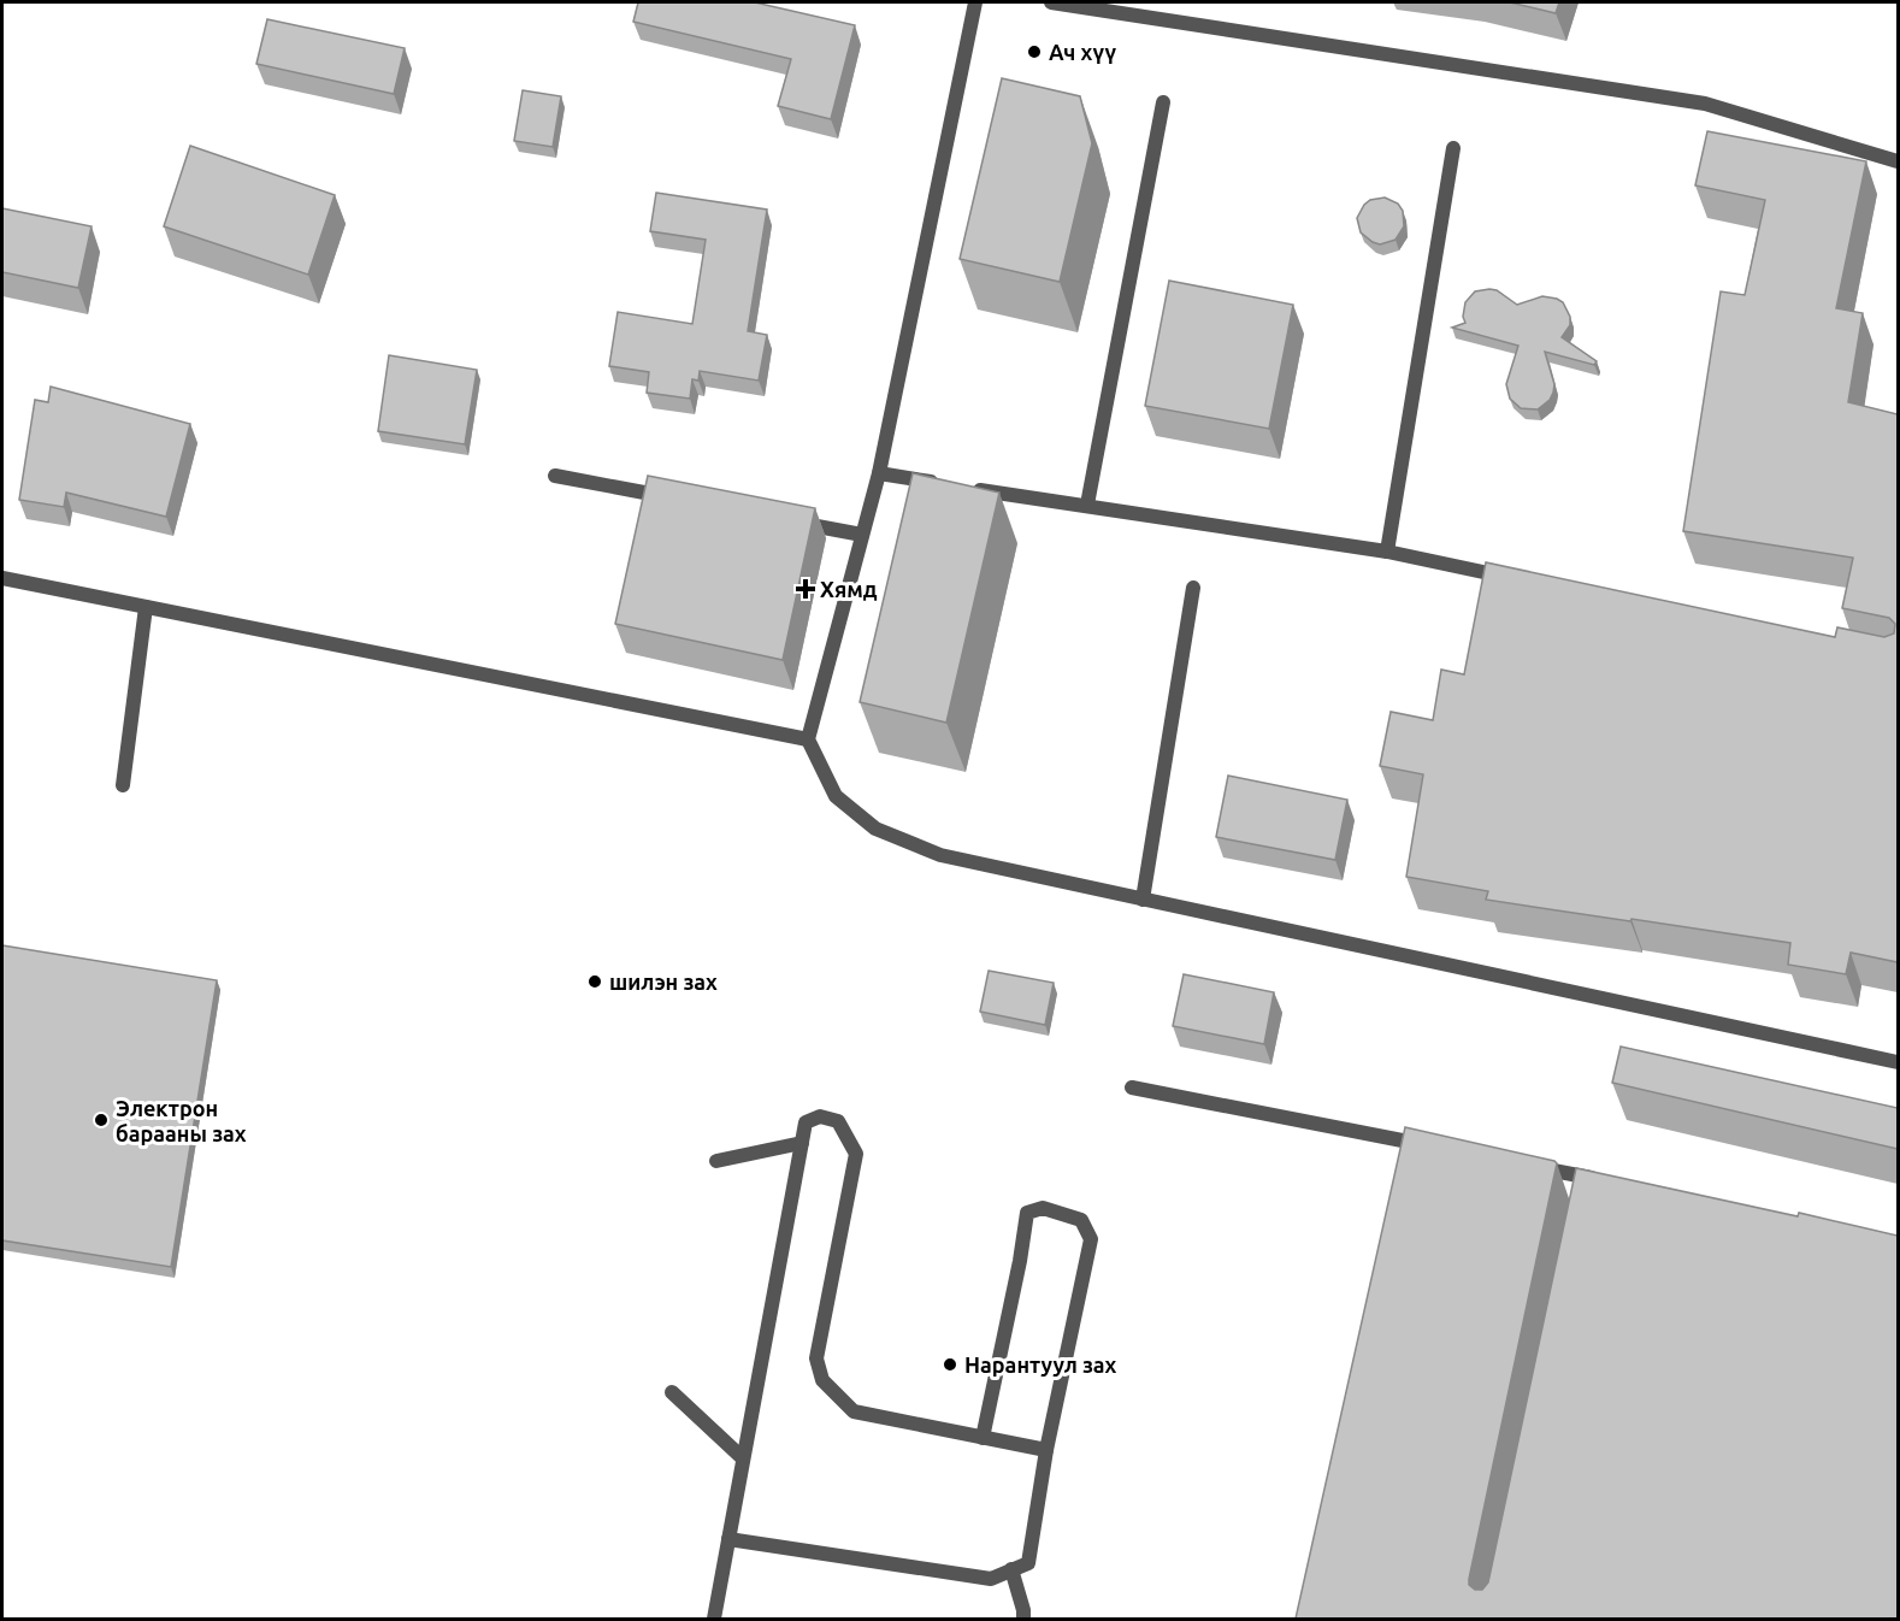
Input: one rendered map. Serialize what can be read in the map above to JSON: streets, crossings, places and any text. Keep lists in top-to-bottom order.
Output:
{
  "places": {
    "other": [
      "Ач хүү",
      "шилэн зах",
      "Электрон барааны зах",
      "Нарантуул зах"
    ],
    "health": ["Хямд"]
  }
}
